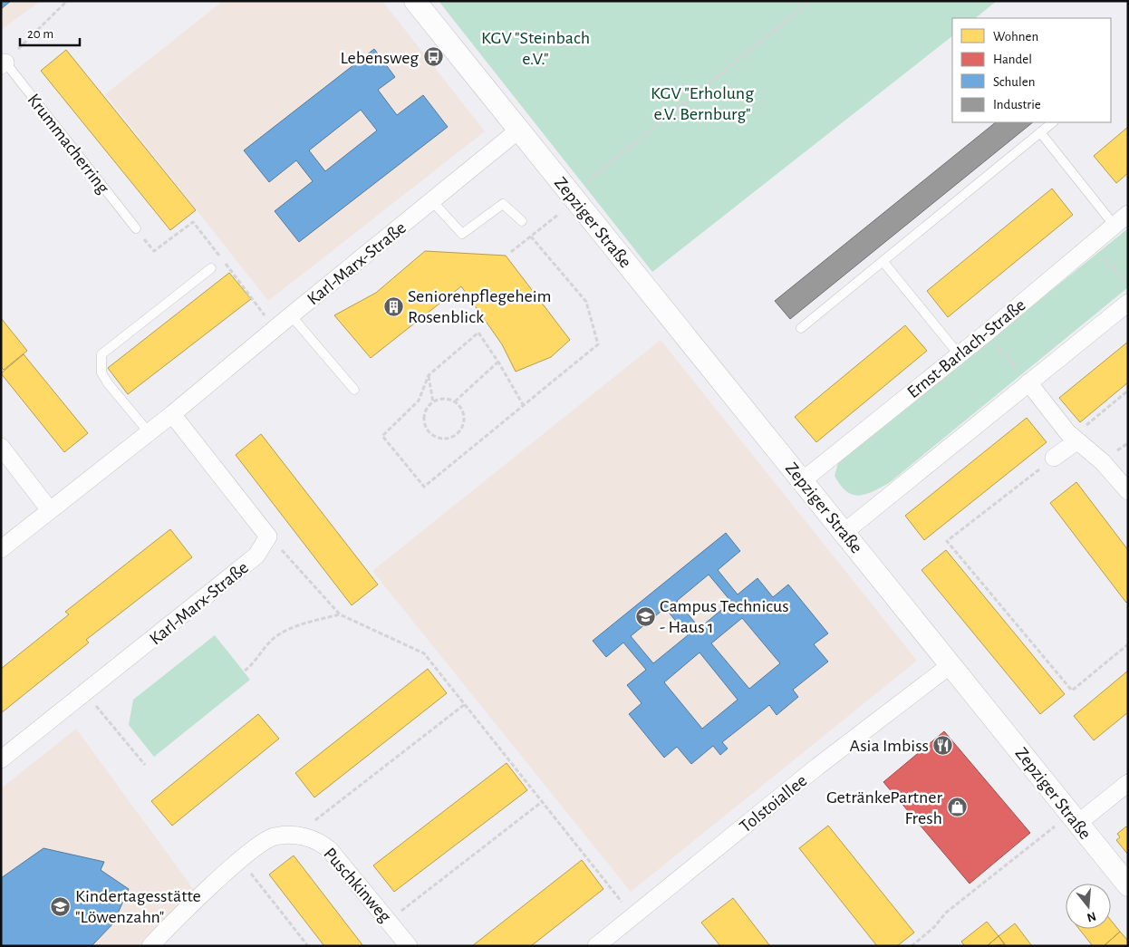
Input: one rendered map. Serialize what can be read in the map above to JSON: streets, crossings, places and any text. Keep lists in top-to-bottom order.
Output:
{
  "streets": {
    "street": [
      "Zepziger Straße",
      "Karl-Marx-Straße",
      "Ernst-Barlach-Straße",
      "Tolstoiallee",
      "Puschkinweg"
    ],
    "lane": ["Krummacherring"]
  },
  "crossings": [
    ["Zepziger Straße", "Karl-Marx-Straße"],
    ["Zepziger Straße", "Ernst-Barlach-Straße"],
    ["Zepziger Straße", "Tolstoiallee"]
  ],
  "parks": ["KGV \"Steinbach e.V.\"", "KGV \"Erholung e.V. Bernburg\""],
  "places": {
    "bus stop": ["Lebensweg"],
    "building": ["Seniorenpflegeheim Rosenblick"],
    "school or university": ["Campus Technicus - Haus 1", "Kindertagesstätte \"Löwenzahn\""],
    "restaurant": ["Asia Imbiss"],
    "shop": ["GetränkePartner Fresh"]
  },
  "legend": [
    "Wohnen",
    "Handel",
    "Schulen",
    "Industrie"
  ],
  "scale_bar": "20 m",
  "north": "bottom"
}
